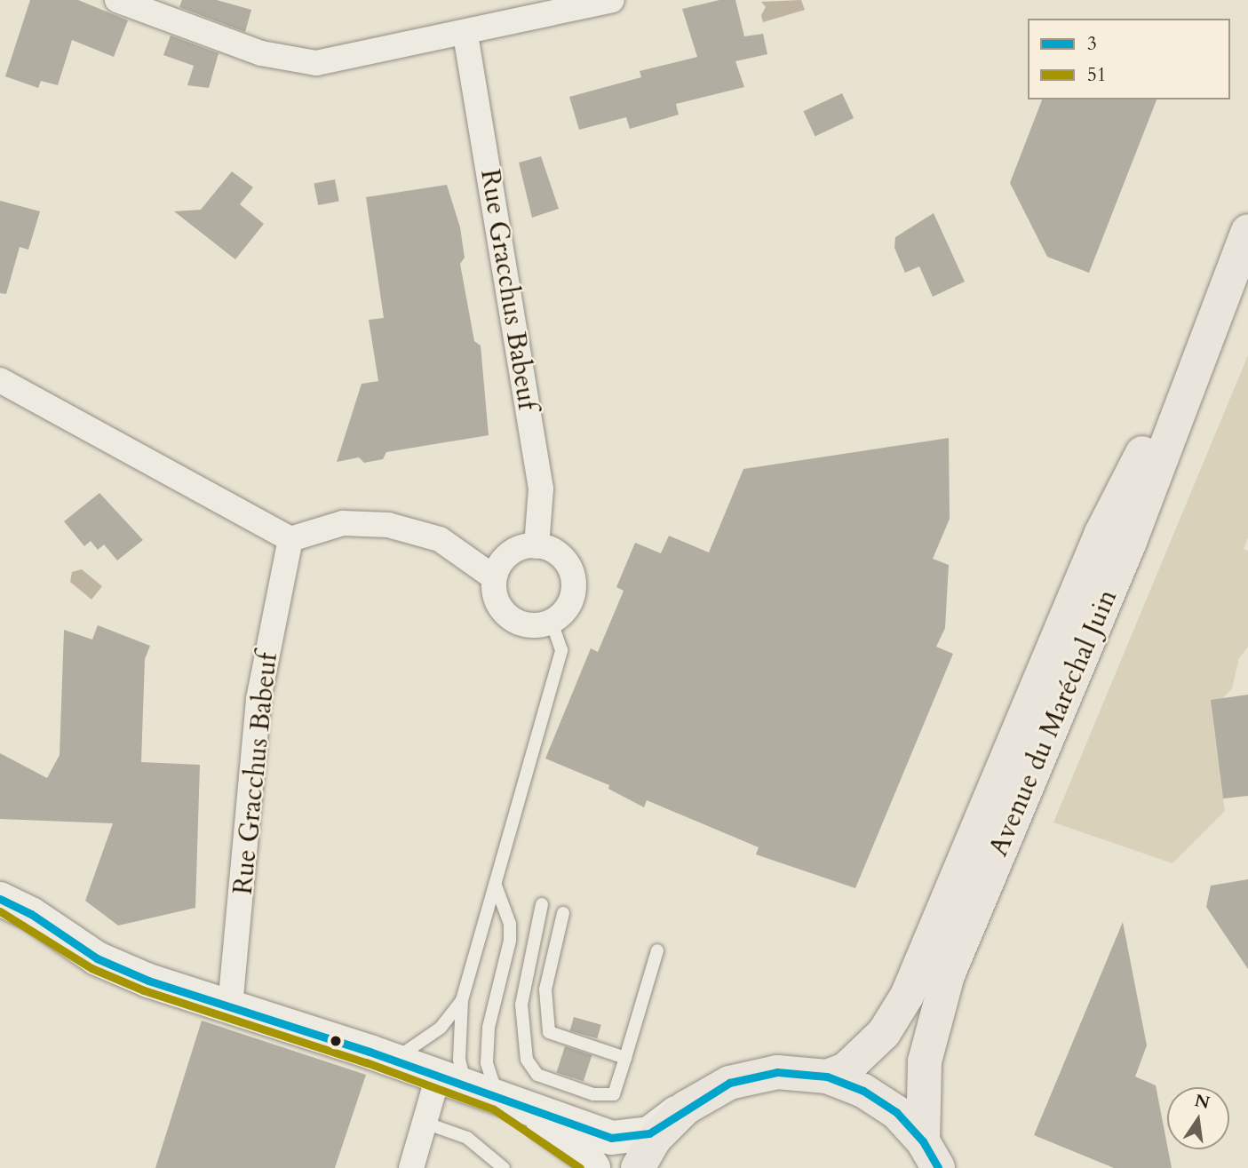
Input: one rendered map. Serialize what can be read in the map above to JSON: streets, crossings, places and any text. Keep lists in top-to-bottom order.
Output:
{
  "streets": {
    "main road": ["Avenue du Maréchal Juin"],
    "street": ["Rue Gracchus Babeuf"]
  },
  "lines": ["transit line 3", "transit line 51"],
  "legend": ["3", "51"],
  "north": "top"
}
